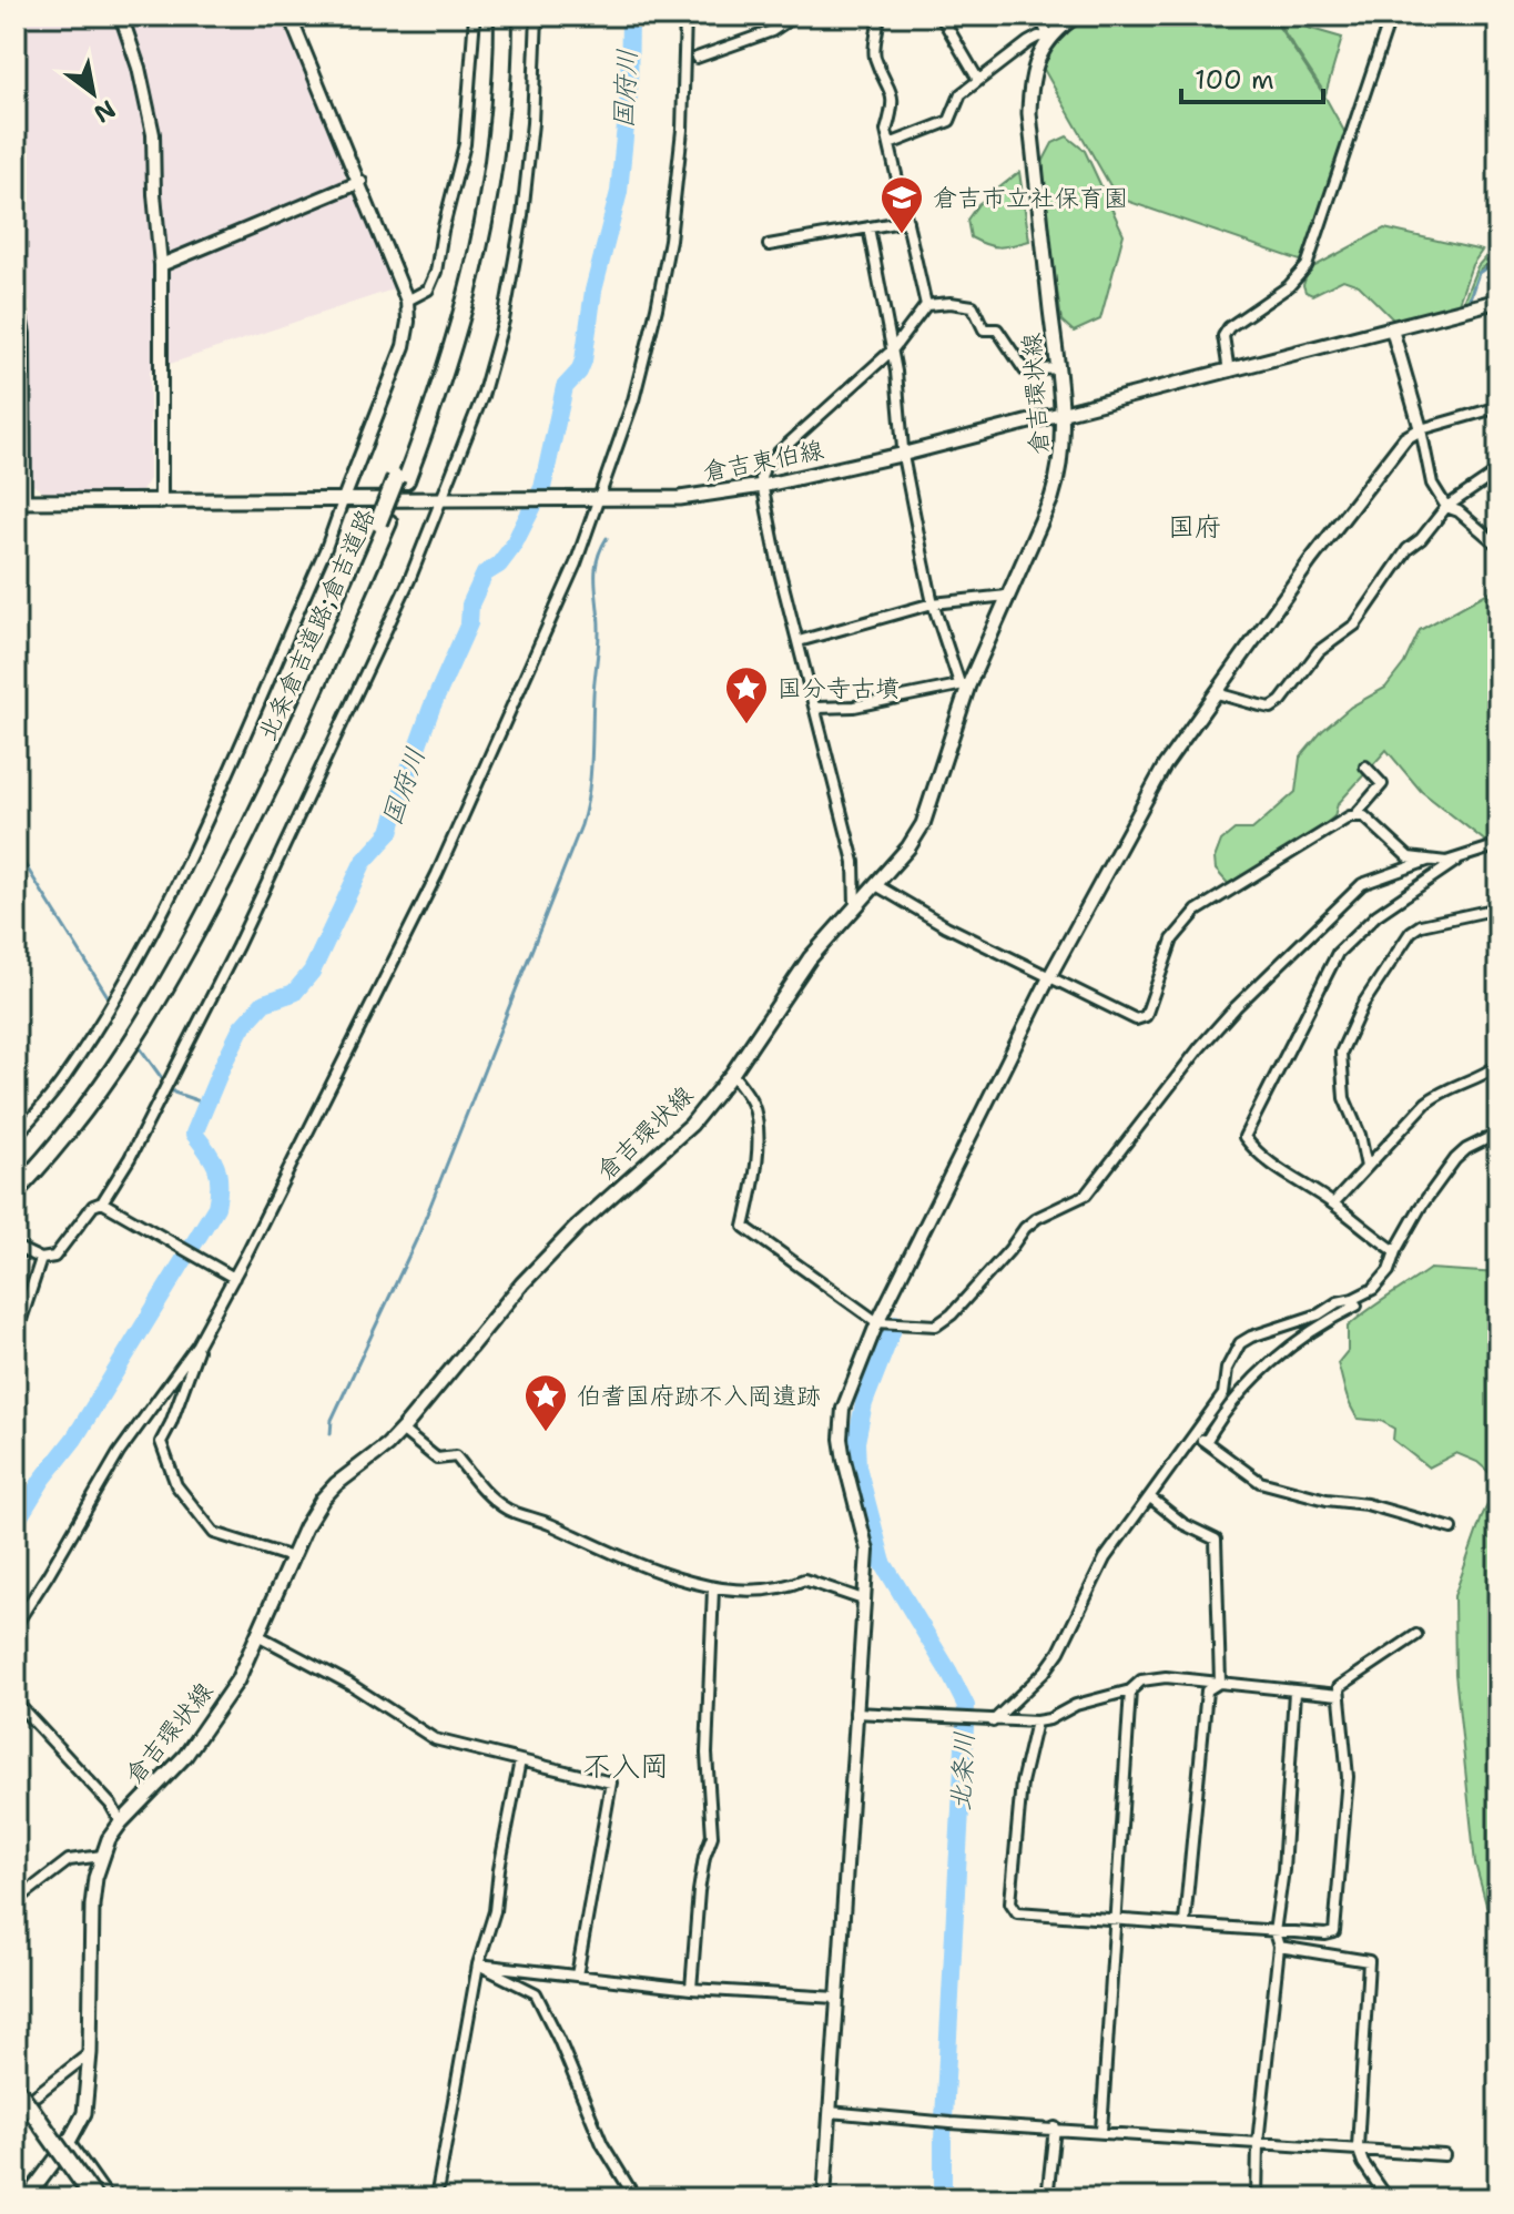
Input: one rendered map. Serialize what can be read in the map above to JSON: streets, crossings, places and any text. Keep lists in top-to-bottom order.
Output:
{
  "streets": {
    "highway": ["北条倉吉道路;倉吉道路"],
    "main road": ["倉吉環状線", "倉吉東伯線"]
  },
  "crossings": [
    ["倉吉環状線", "倉吉東伯線"]
  ],
  "districts": ["国府", "不入岡"],
  "water": ["国府川", "北条川"],
  "places": {
    "school or university": ["倉吉市立社保育園"],
    "place": ["国分寺古墳", "伯耆国府跡不入岡遺跡"]
  },
  "scale_bar": "100 m",
  "north": "bottom right"
}
